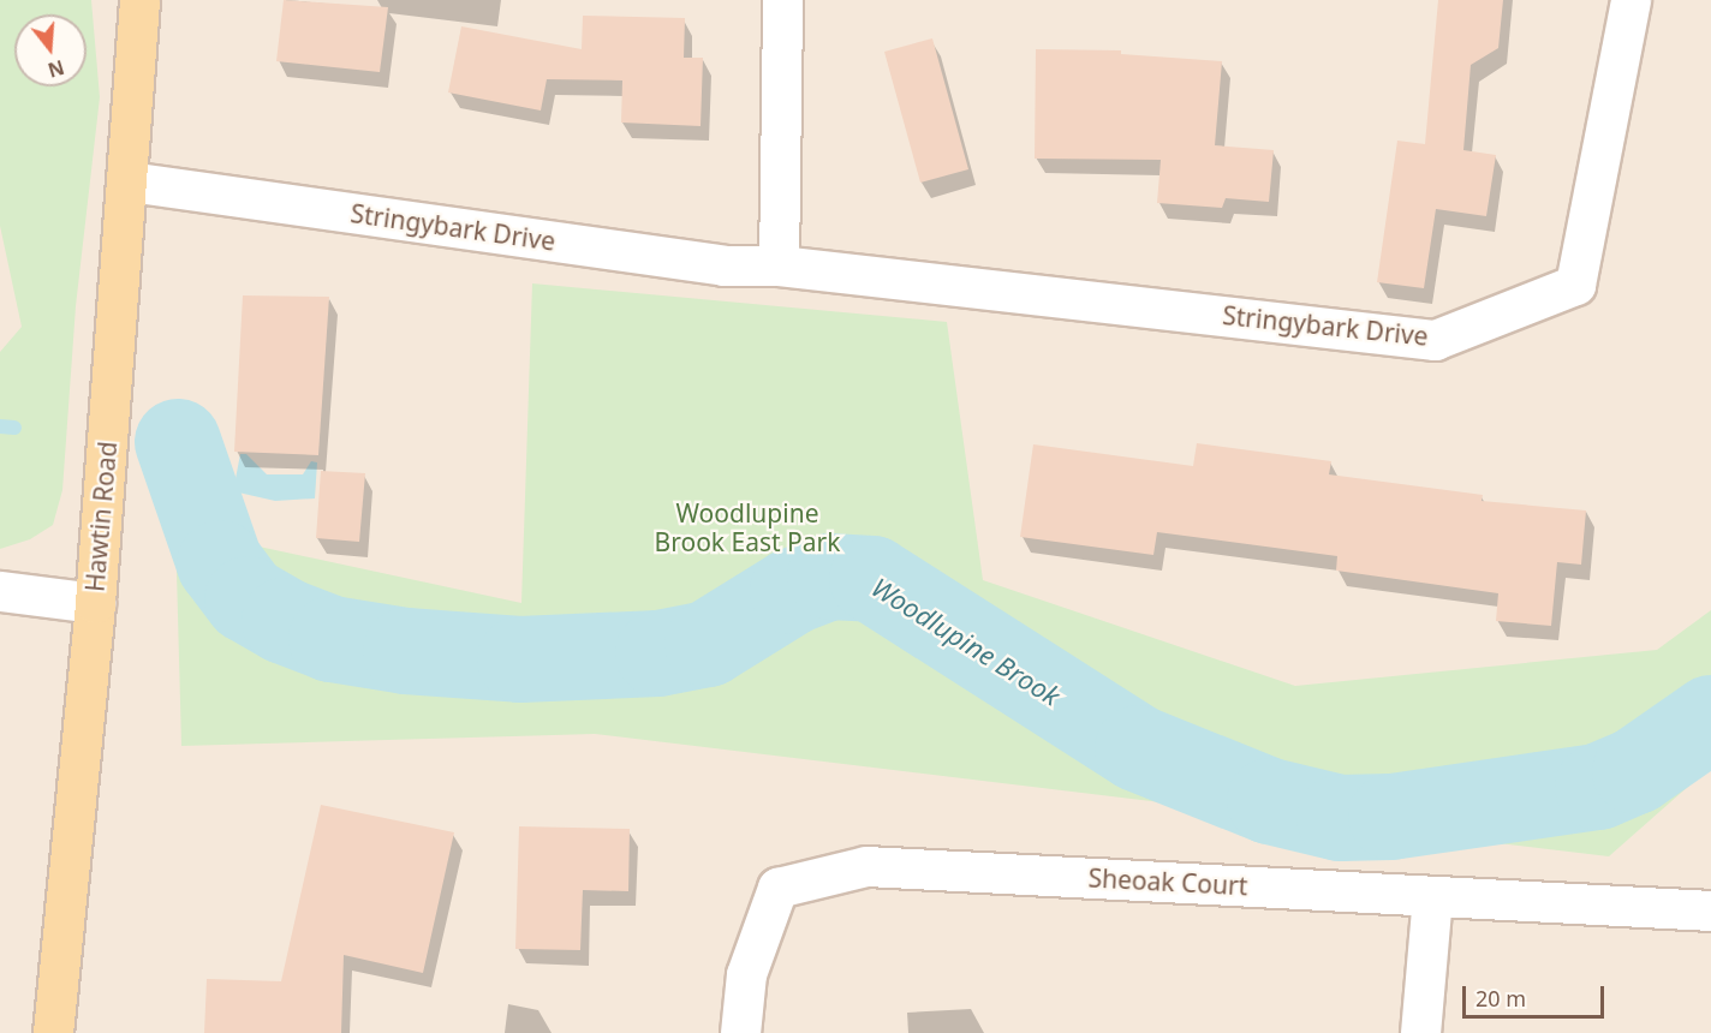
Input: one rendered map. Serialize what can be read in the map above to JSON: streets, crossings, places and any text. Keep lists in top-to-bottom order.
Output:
{
  "streets": {
    "main road": ["Hawtin Road"],
    "street": ["Stringybark Drive", "Sheoak Court"]
  },
  "crossings": [
    ["Stringybark Drive", "Hawtin Road"]
  ],
  "water": ["Woodlupine Brook"],
  "parks": ["Woodlupine Brook East Park"],
  "scale_bar": "20 m",
  "north": "bottom"
}
